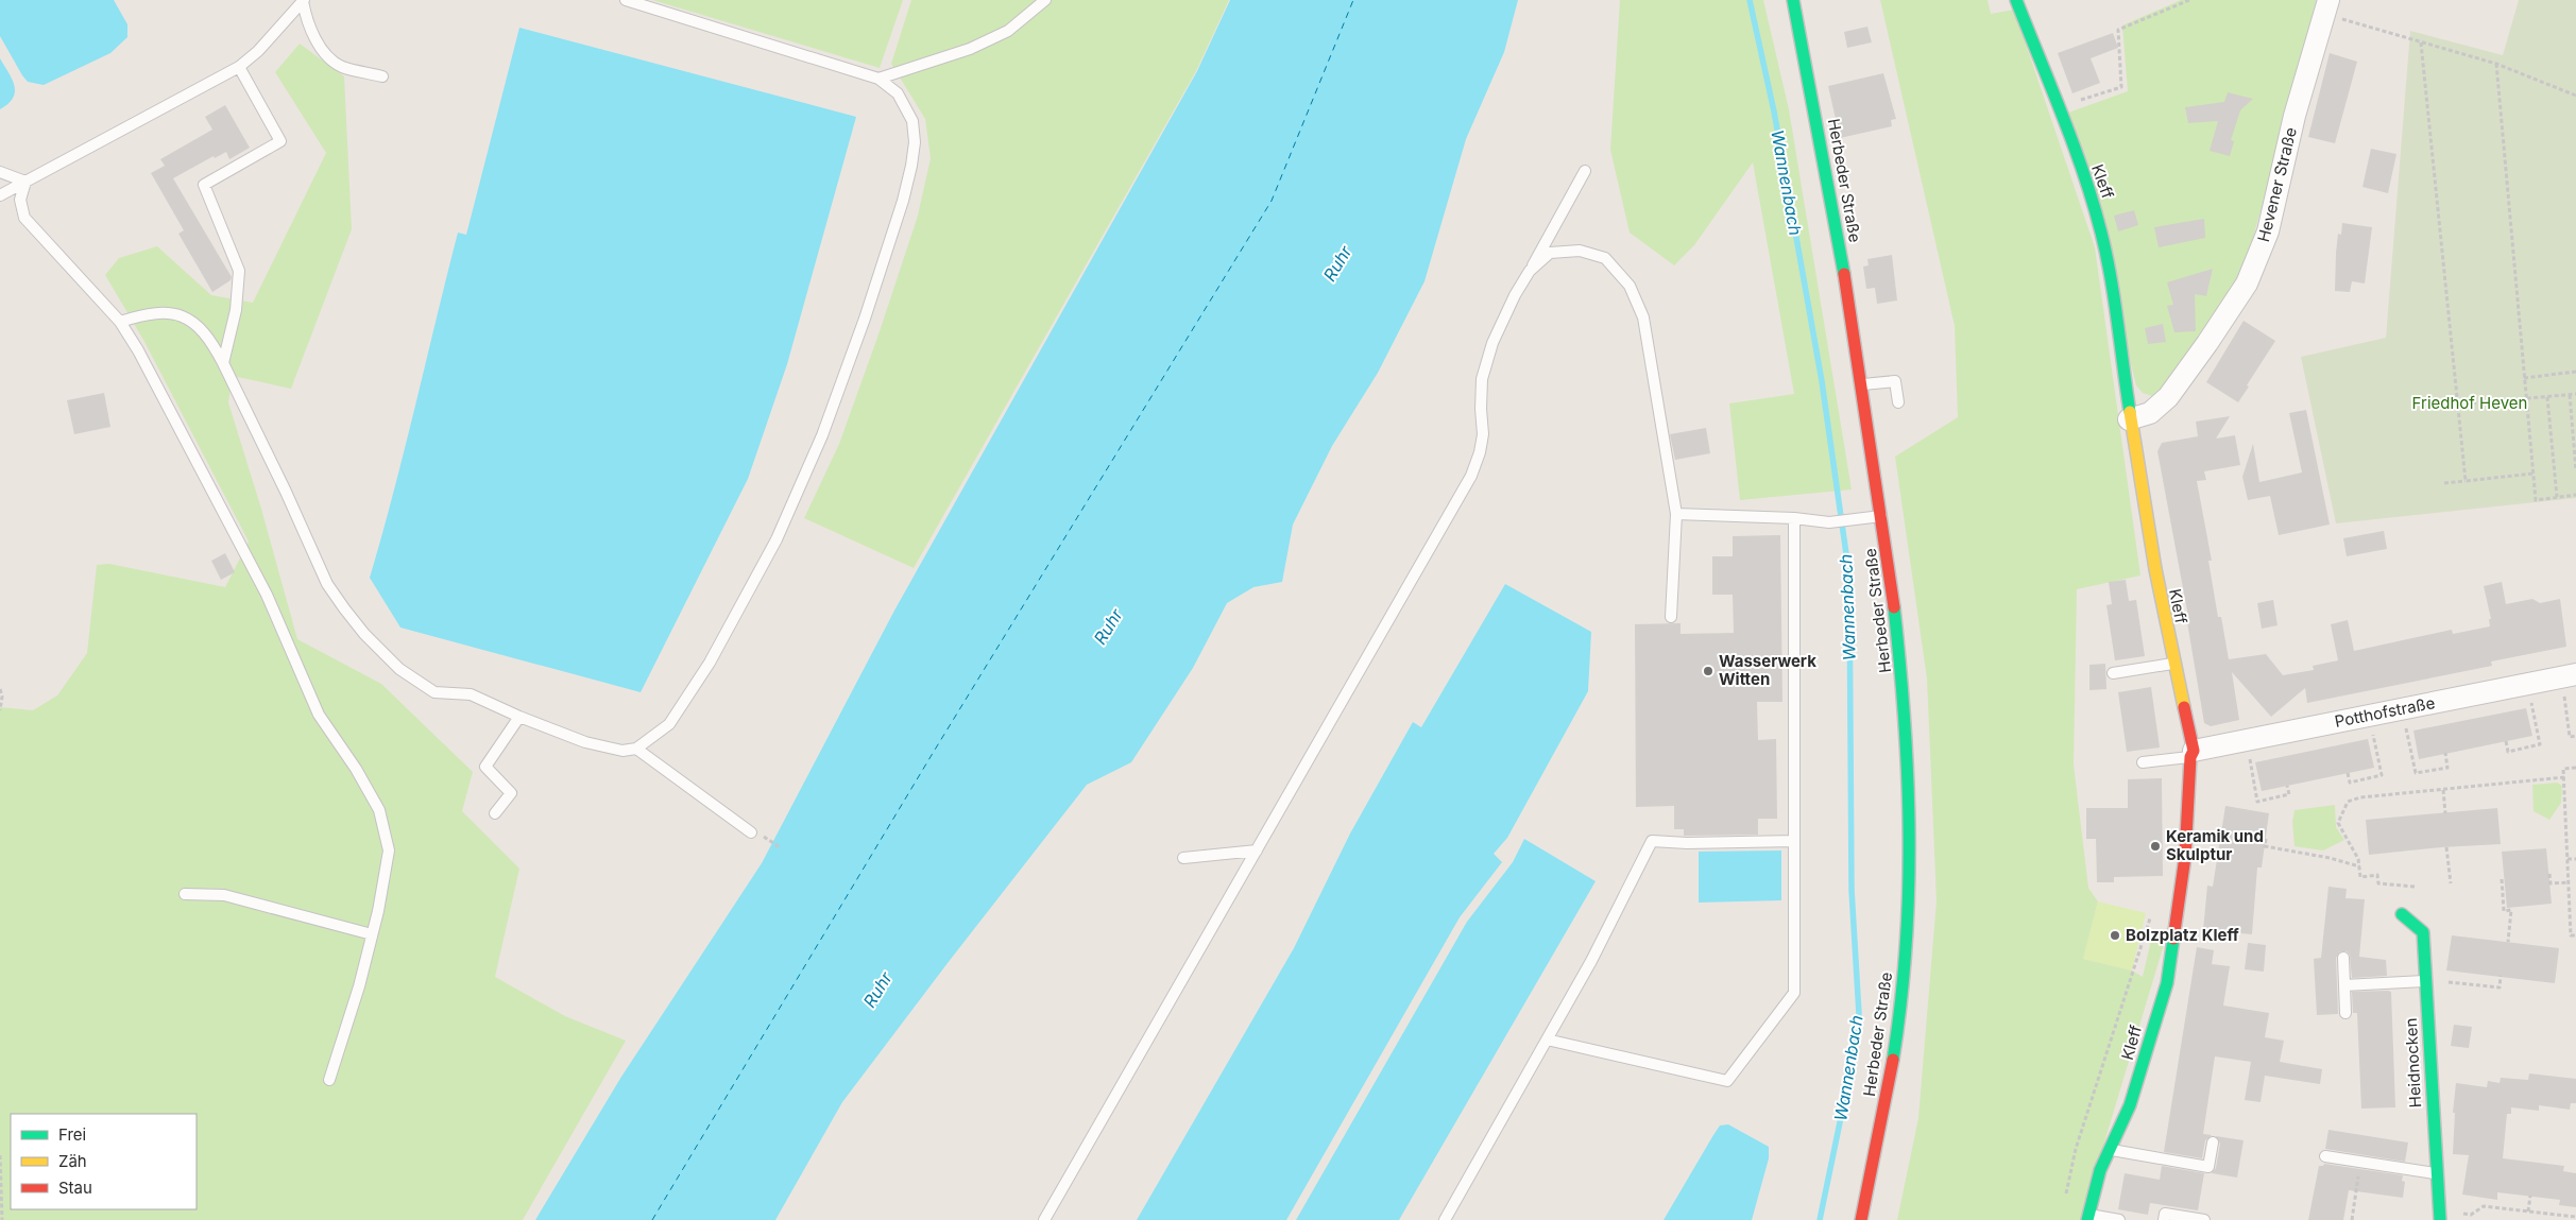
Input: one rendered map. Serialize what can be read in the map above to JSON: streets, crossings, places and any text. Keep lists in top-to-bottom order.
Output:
{
  "streets": {
    "street": [
      "Herbeder Straße",
      "Kleff",
      "Hevener Straße",
      "Potthofstraße",
      "Heidnocken"
    ]
  },
  "crossings": [
    ["Kleff", "Hevener Straße"],
    ["Kleff", "Potthofstraße"]
  ],
  "water": ["Wannenbach", "Ruhr"],
  "parks": ["Friedhof Heven"],
  "places": ["Wasserwerk Witten", "Keramik und Skulptur", "Bolzplatz Kleff"],
  "legend": ["Frei", "Zäh", "Stau"]
}
